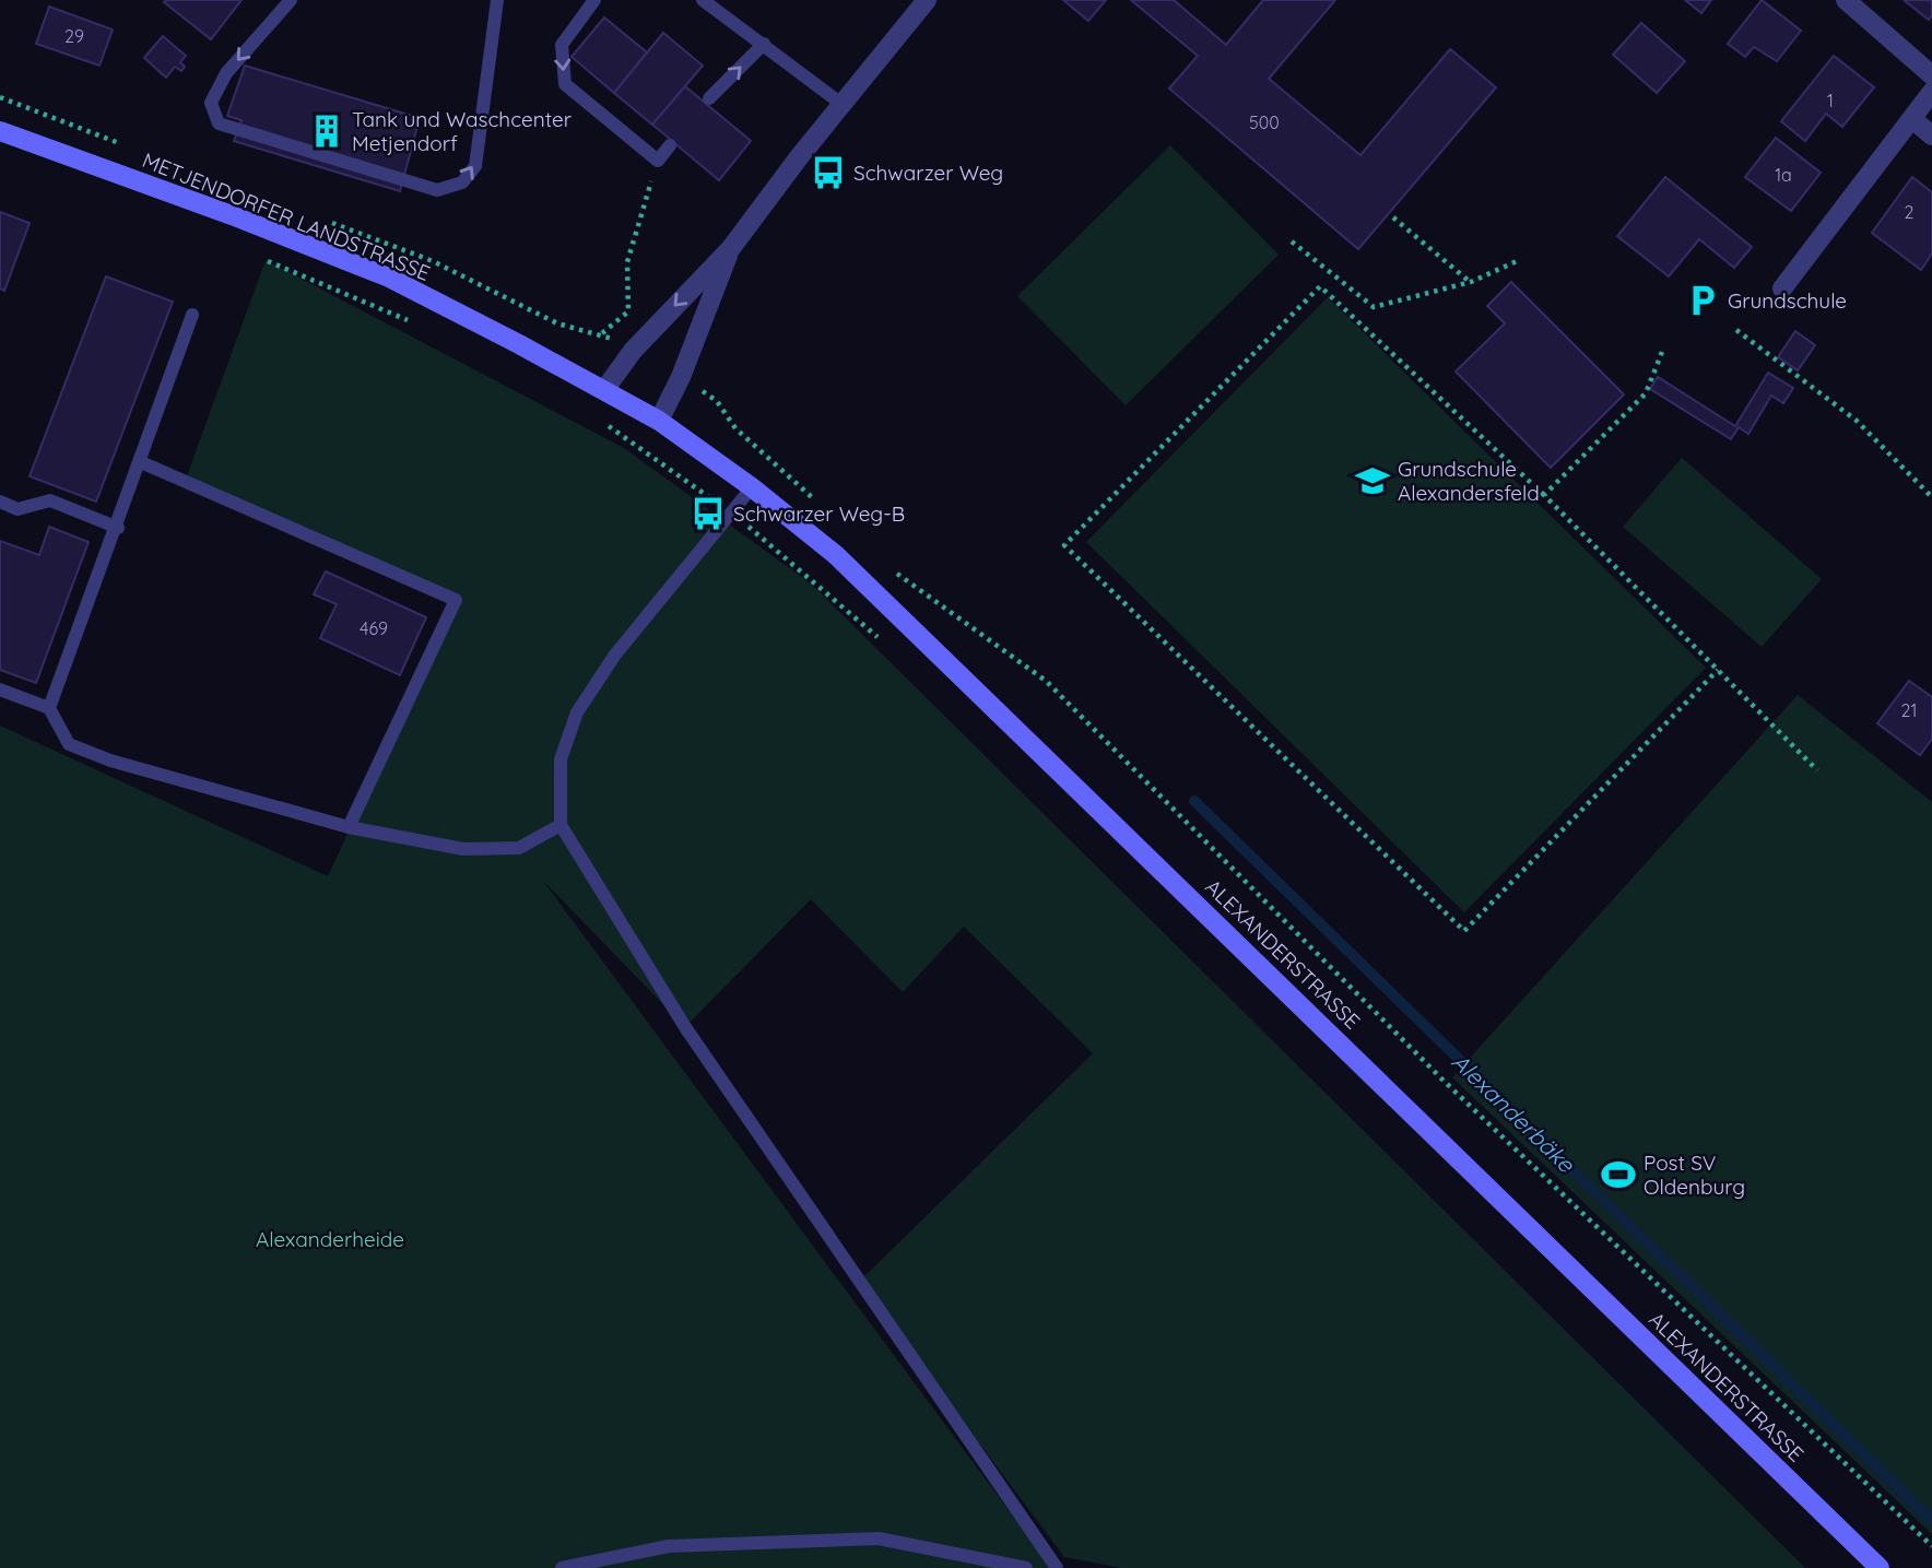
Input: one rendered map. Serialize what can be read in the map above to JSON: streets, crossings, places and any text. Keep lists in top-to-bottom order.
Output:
{
  "streets": {
    "main road": ["METJENDORFER LANDSTRASSE", "ALEXANDERSTRASSE"]
  },
  "crossings": [
    ["METJENDORFER LANDSTRASSE", "ALEXANDERSTRASSE"]
  ],
  "water": ["Alexanderbäke"],
  "parks": ["Alexanderheide"],
  "places": {
    "building": ["Tank und Waschcenter Metjendorf"],
    "bus stop": ["Schwarzer Weg", "Schwarzer Weg-B"],
    "parking": ["Grundschule"],
    "school or university": ["Grundschule Alexandersfeld"],
    "sports": ["Post SV Oldenburg"]
  },
  "house_numbers": [
    "29",
    "1",
    "500",
    "1a",
    "2",
    "469",
    "21"
  ]
}
